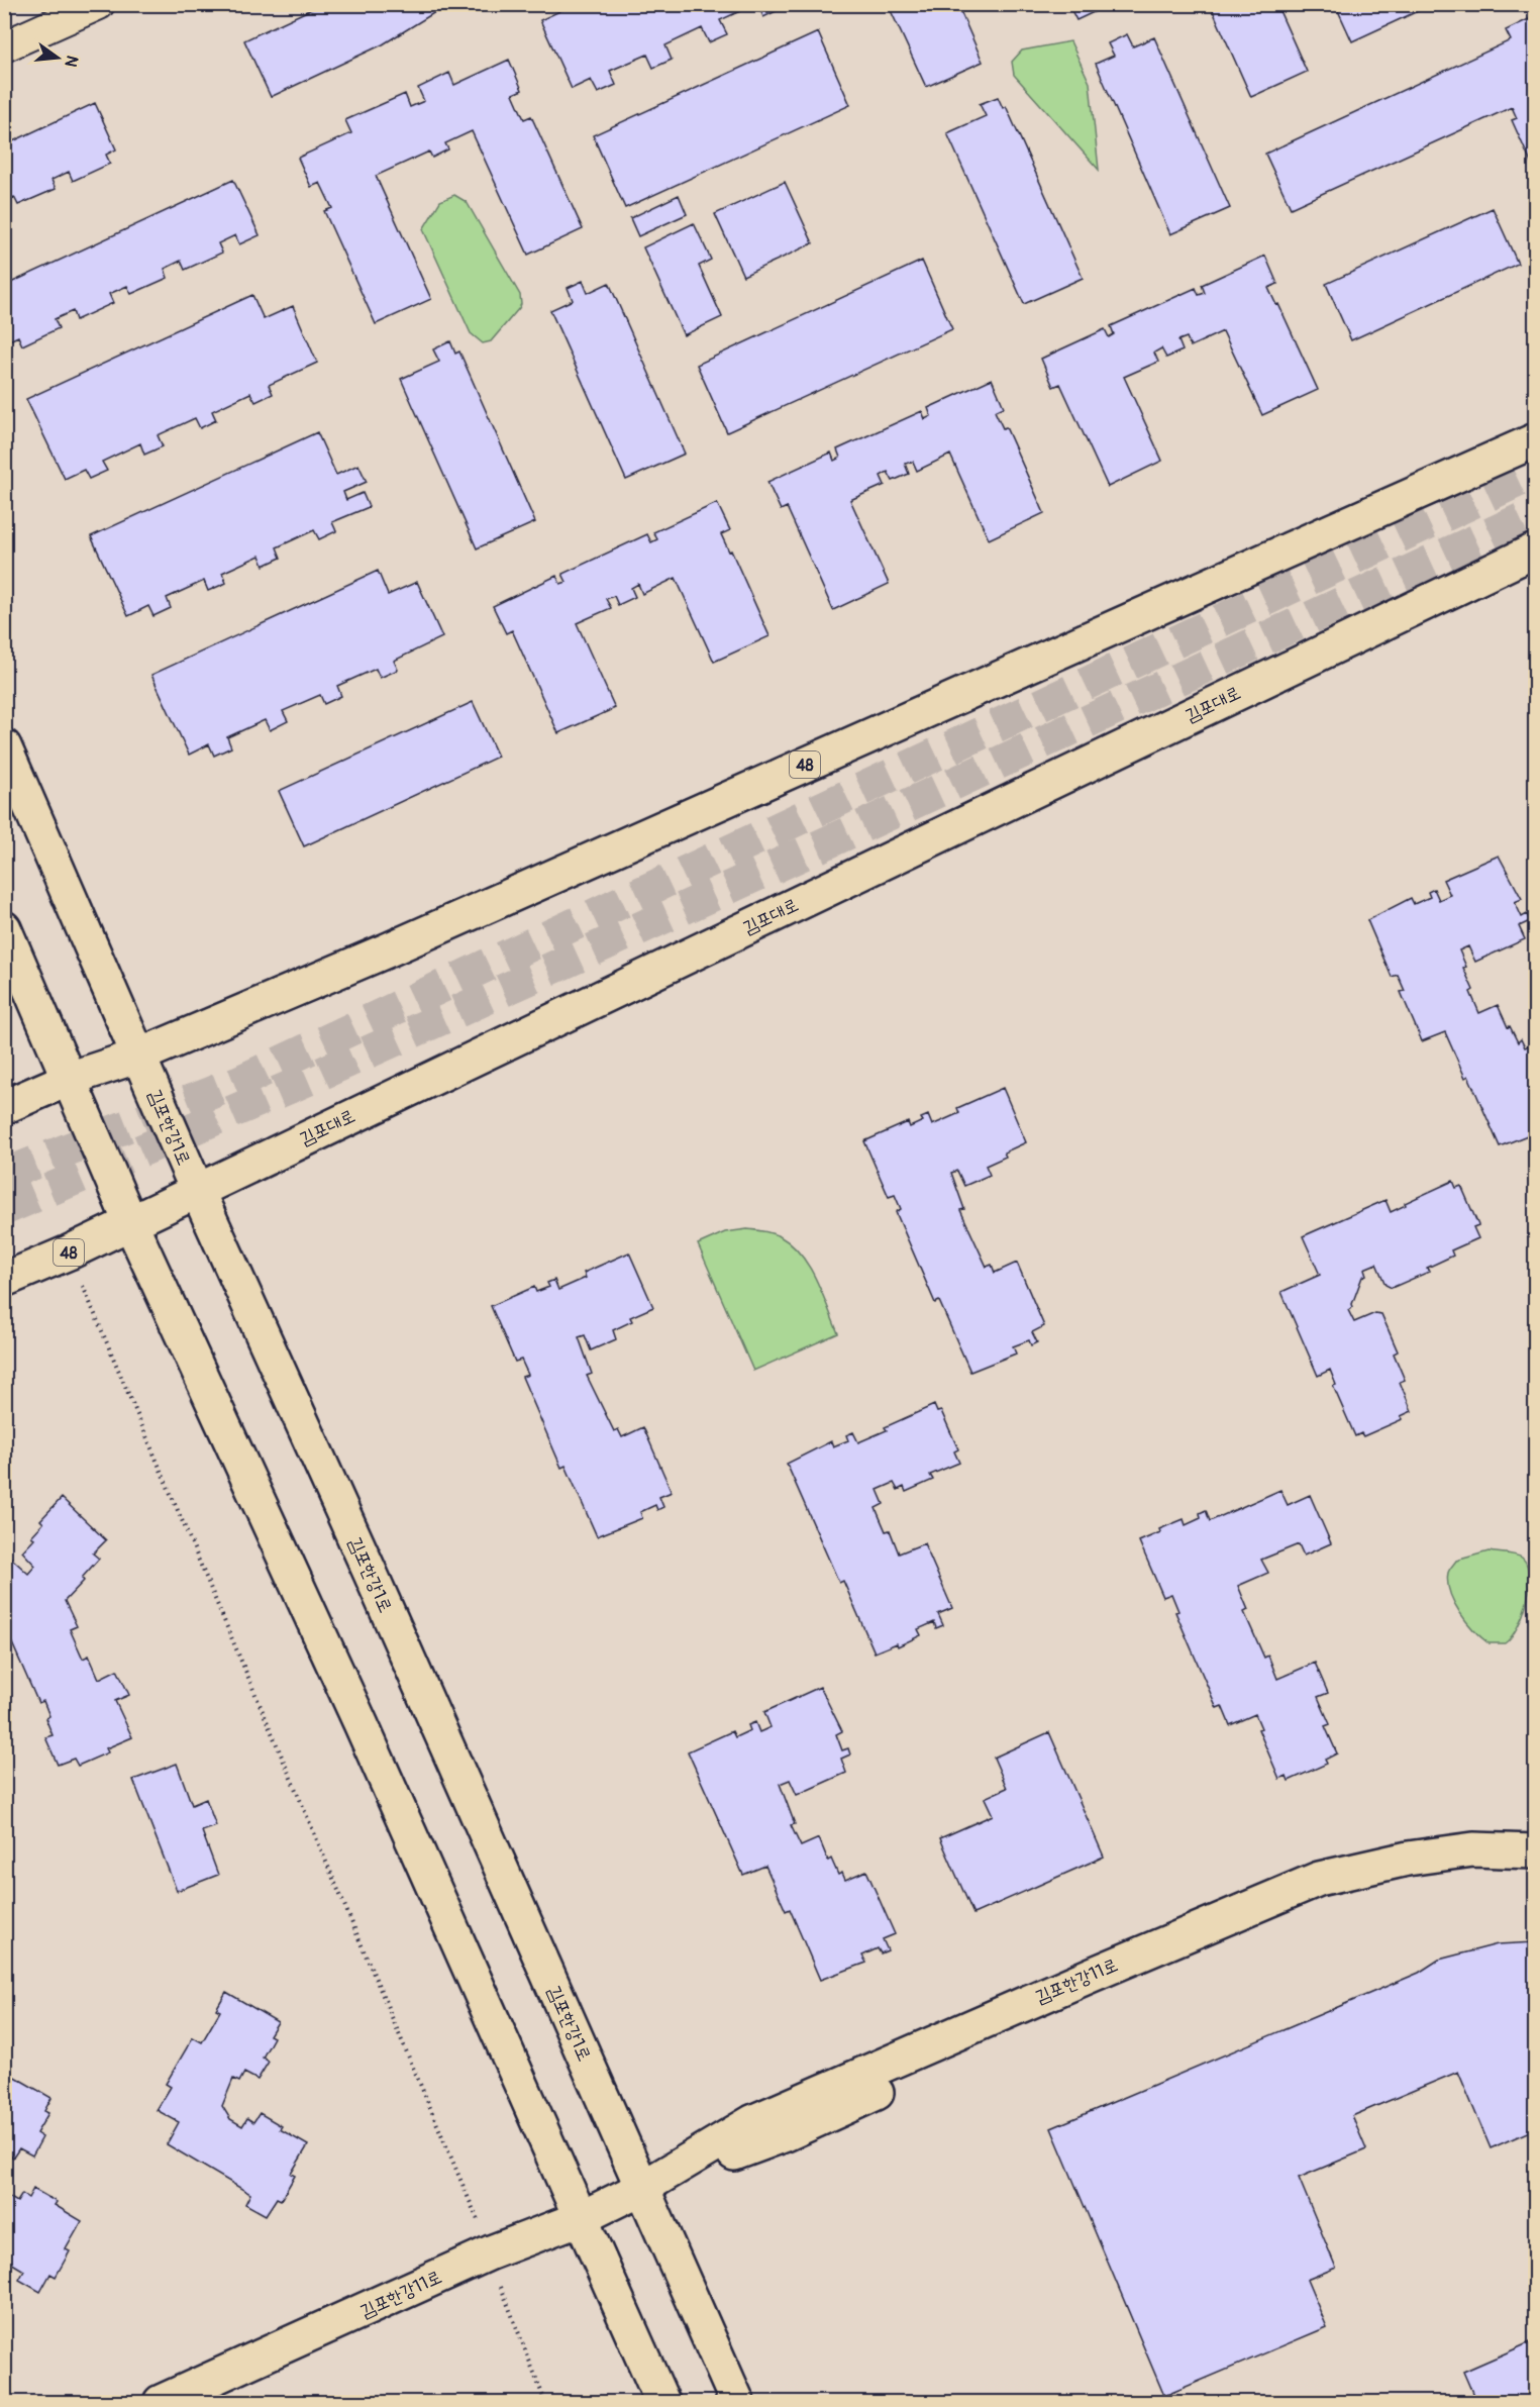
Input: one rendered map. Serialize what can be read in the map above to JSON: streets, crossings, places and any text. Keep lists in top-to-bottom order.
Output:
{
  "streets": {
    "street": [
      "김포대로",
      "48",
      "김포한강1로",
      "김포한강11로"
    ]
  },
  "crossings": [
    ["김포대로", "김포한강1로"],
    ["48", "김포한강1로"],
    ["김포한강1로", "김포한강11로"]
  ],
  "north": "right"
}
